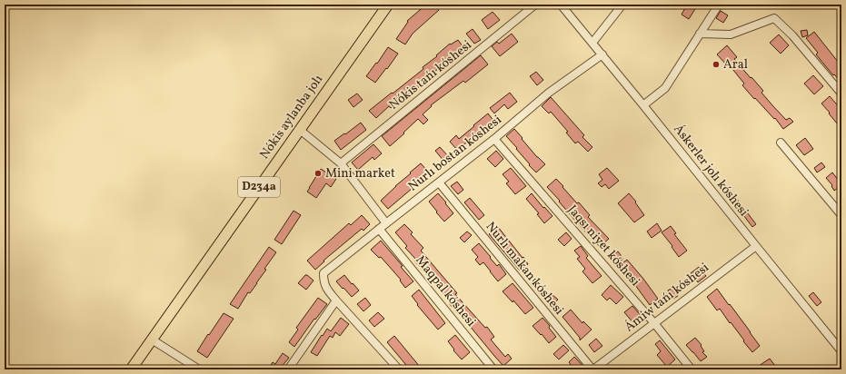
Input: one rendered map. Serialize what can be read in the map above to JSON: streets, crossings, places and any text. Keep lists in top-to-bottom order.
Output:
{
  "streets": {
    "main road": ["Nókis aylanba jolı", "D234a"],
    "street": [
      "Nókis tańı kóshesi",
      "Nurlı bostan kóshesi",
      "Áskerler jolı kóshesi",
      "Jaqsı niyet kóshesi",
      "Nurlı makan kóshesi",
      "Maqpal kóshesi",
      "Ámiw tańı kóshesi"
    ]
  },
  "crossings": [
    ["Nurlı bostan kóshesi", "Áskerler jolı kóshesi"],
    ["Nurlı bostan kóshesi", "Jaqsı niyet kóshesi"],
    ["Nurlı bostan kóshesi", "Nurlı makan kóshesi"],
    ["Nurlı bostan kóshesi", "Maqpal kóshesi"],
    ["Áskerler jolı kóshesi", "Ámiw tańı kóshesi"],
    ["Jaqsı niyet kóshesi", "Ámiw tańı kóshesi"],
    ["Nurlı makan kóshesi", "Ámiw tańı kóshesi"]
  ],
  "places": ["Aral", "Mini market"]
}
